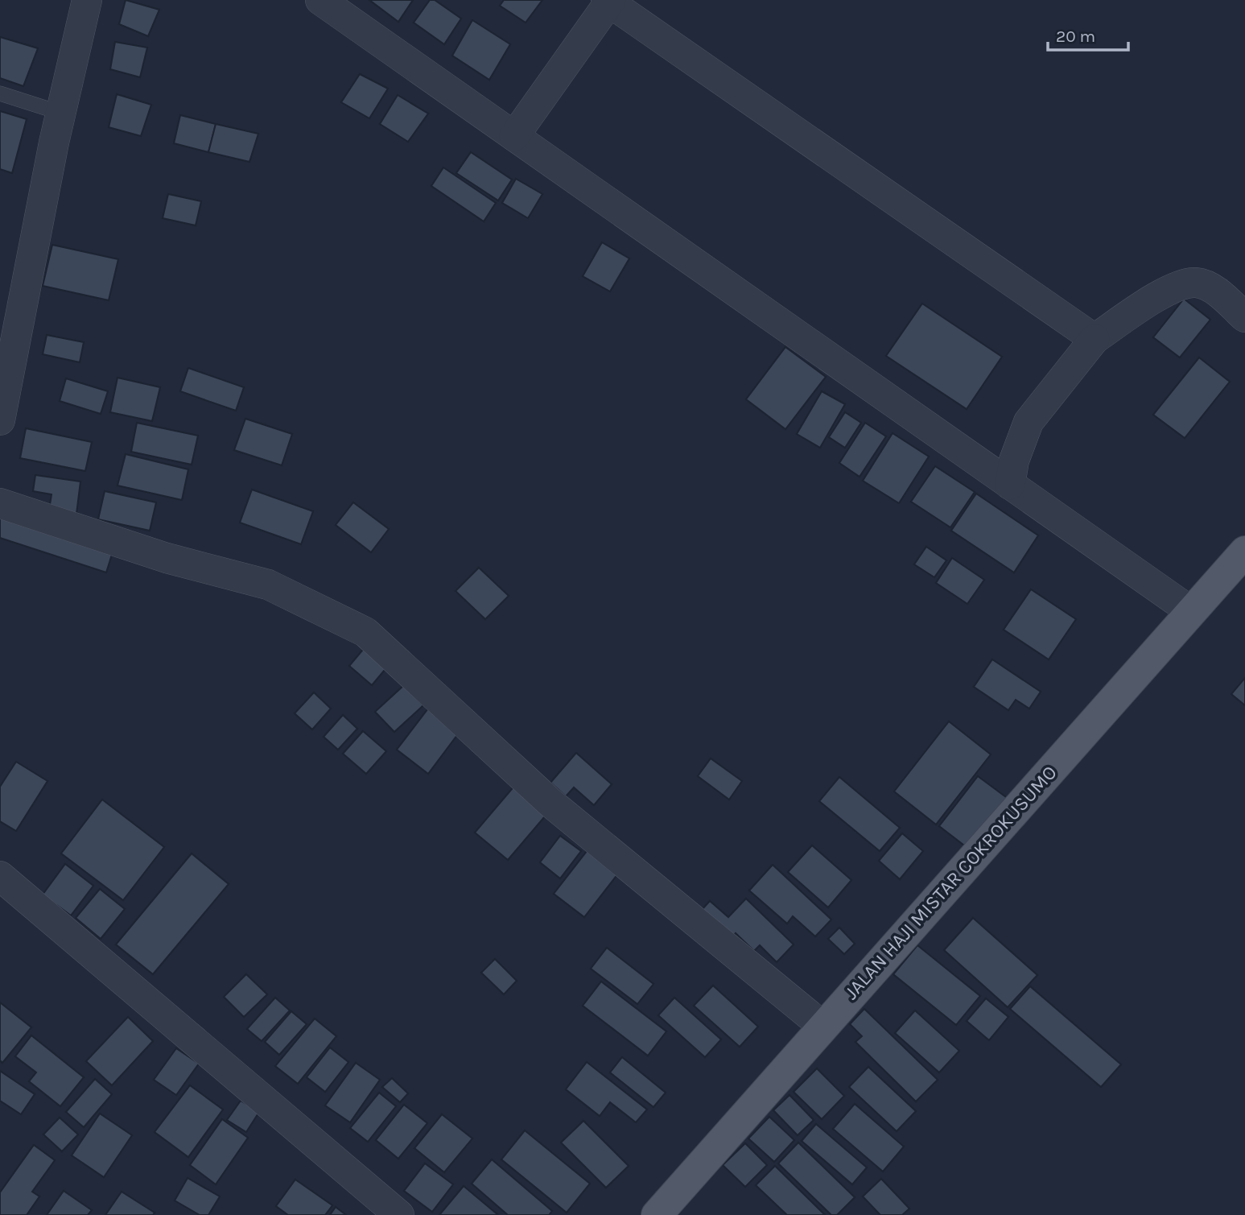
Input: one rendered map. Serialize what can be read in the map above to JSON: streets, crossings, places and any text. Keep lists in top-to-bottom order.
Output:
{
  "streets": {
    "main road": ["JALAN HAJI MISTAR COKROKUSUMO"]
  },
  "scale_bar": "20 m"
}
